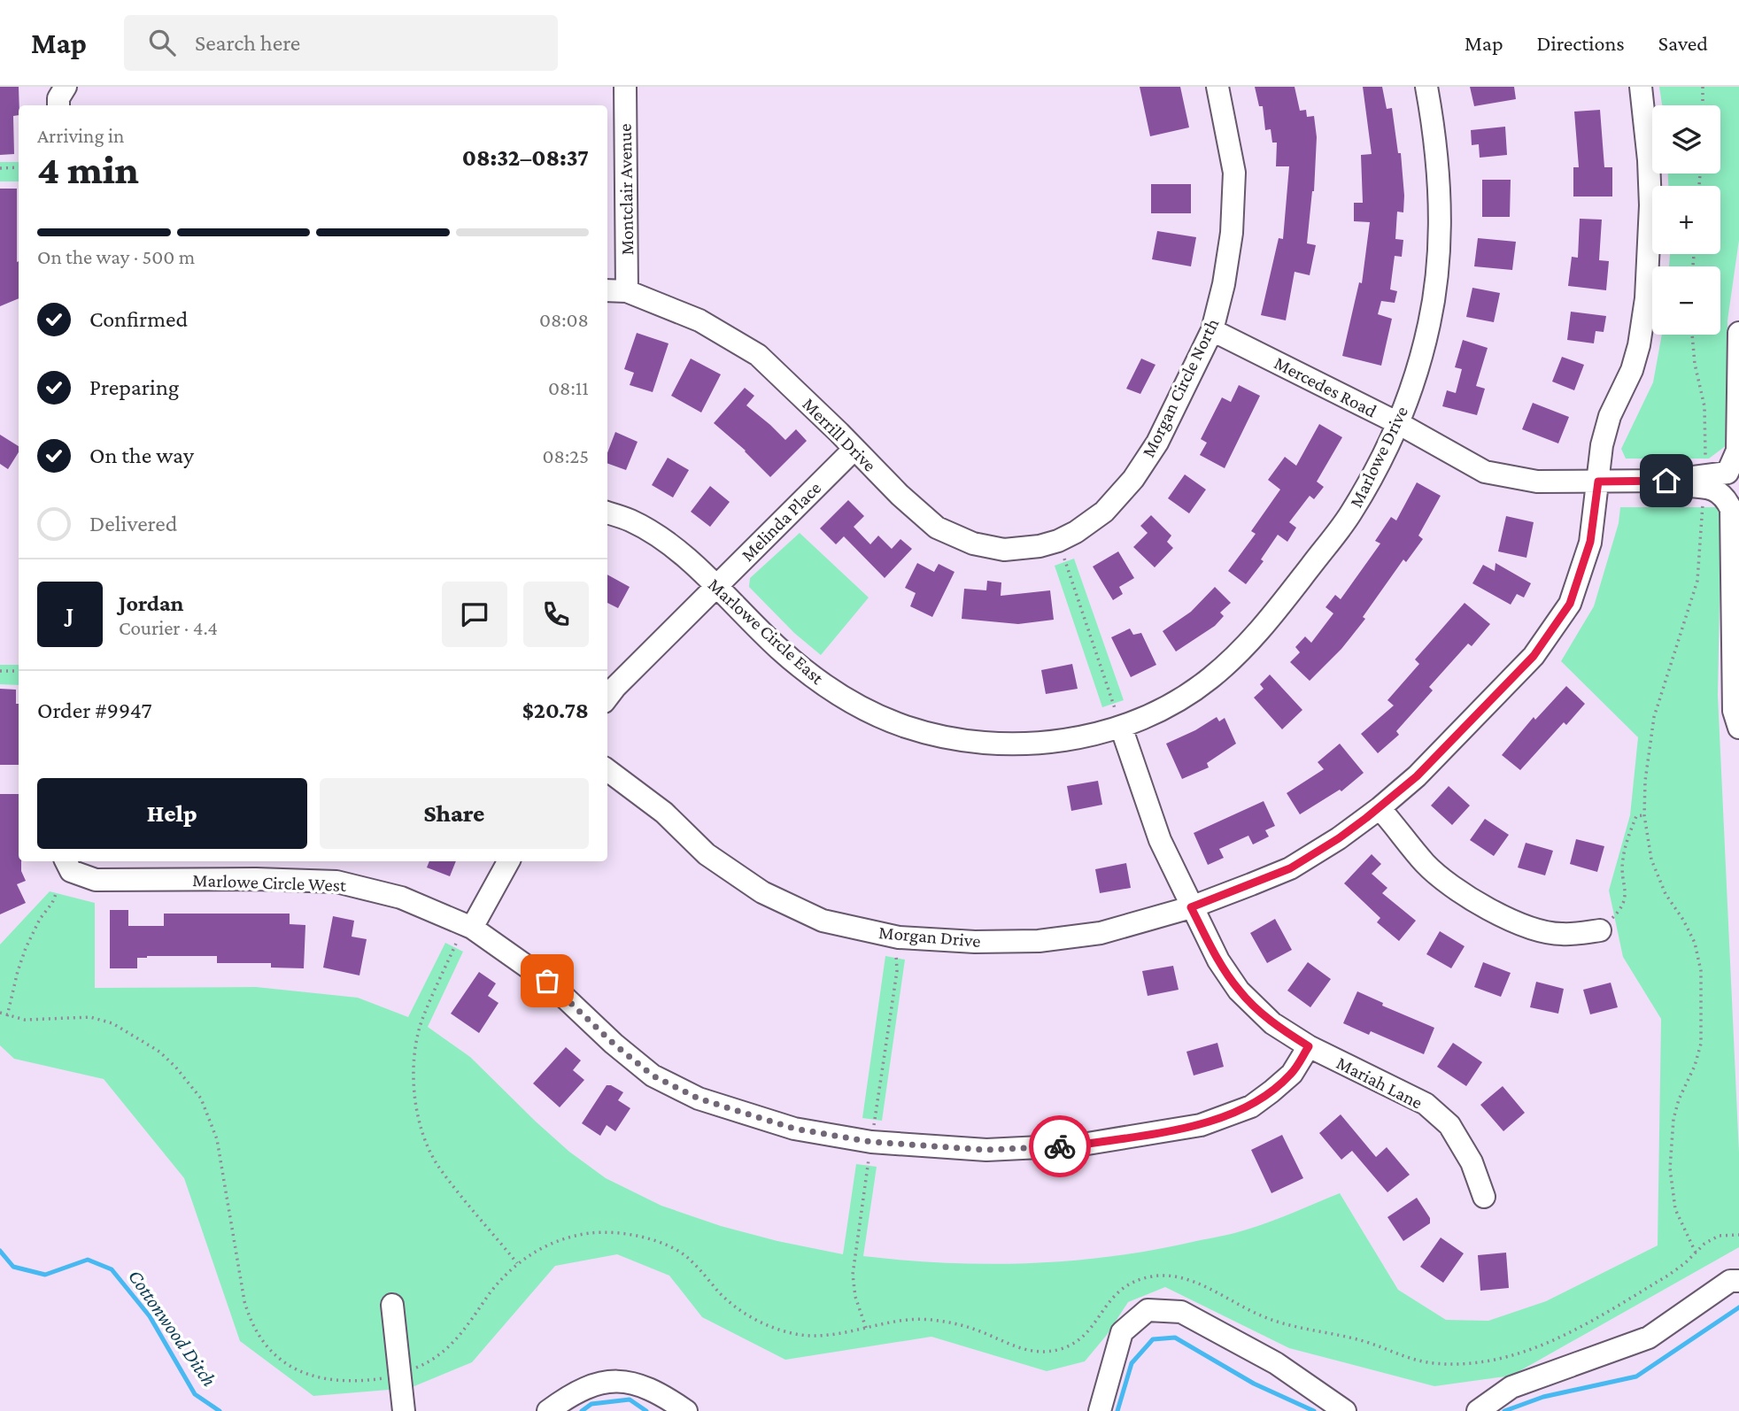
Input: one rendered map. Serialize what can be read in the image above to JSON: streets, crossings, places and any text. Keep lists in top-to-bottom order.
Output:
{
  "streets": {
    "street": [
      "Montclair Avenue",
      "Mercedes Road",
      "Morgan Circle North",
      "Merrill Drive",
      "Marlowe Drive",
      "Melinda Place",
      "Marlowe Circle East",
      "Marlowe Circle West",
      "Morgan Drive",
      "Mariah Lane"
    ]
  },
  "crossings": [
    ["Montclair Avenue", "Merrill Drive"],
    ["Mercedes Road", "Morgan Circle North"],
    ["Mercedes Road", "Marlowe Drive"],
    ["Mercedes Road", "Morgan Drive"],
    ["Morgan Circle North", "Merrill Drive"],
    ["Merrill Drive", "Melinda Place"],
    ["Marlowe Drive", "Marlowe Circle East"],
    ["Marlowe Drive", "Mariah Lane"],
    ["Melinda Place", "Marlowe Circle East"],
    ["Marlowe Circle East", "Mariah Lane"],
    ["Marlowe Circle West", "Mariah Lane"],
    ["Morgan Drive", "Mariah Lane"]
  ],
  "water": ["Cottonwood Ditch"],
  "page": {
    "header": "Map",
    "search": "Search here",
    "nav": ["Map", "Directions", "Saved"],
    "map_buttons": ["+", "−"],
    "heading": ["4 min", "Arriving in", "08:32–08:37"],
    "panel": [
      "Jordan",
      "Courier · 4.4",
      "Order #9947",
      "$20.78"
    ],
    "bar": "On the way · 500 m",
    "list": [
      ["Confirmed", "08:08"],
      ["Preparing", "08:11"],
      ["On the way", "08:25"],
      "Delivered"
    ],
    "round": "J",
    "buttons": ["Help", "Share"]
  }
}
